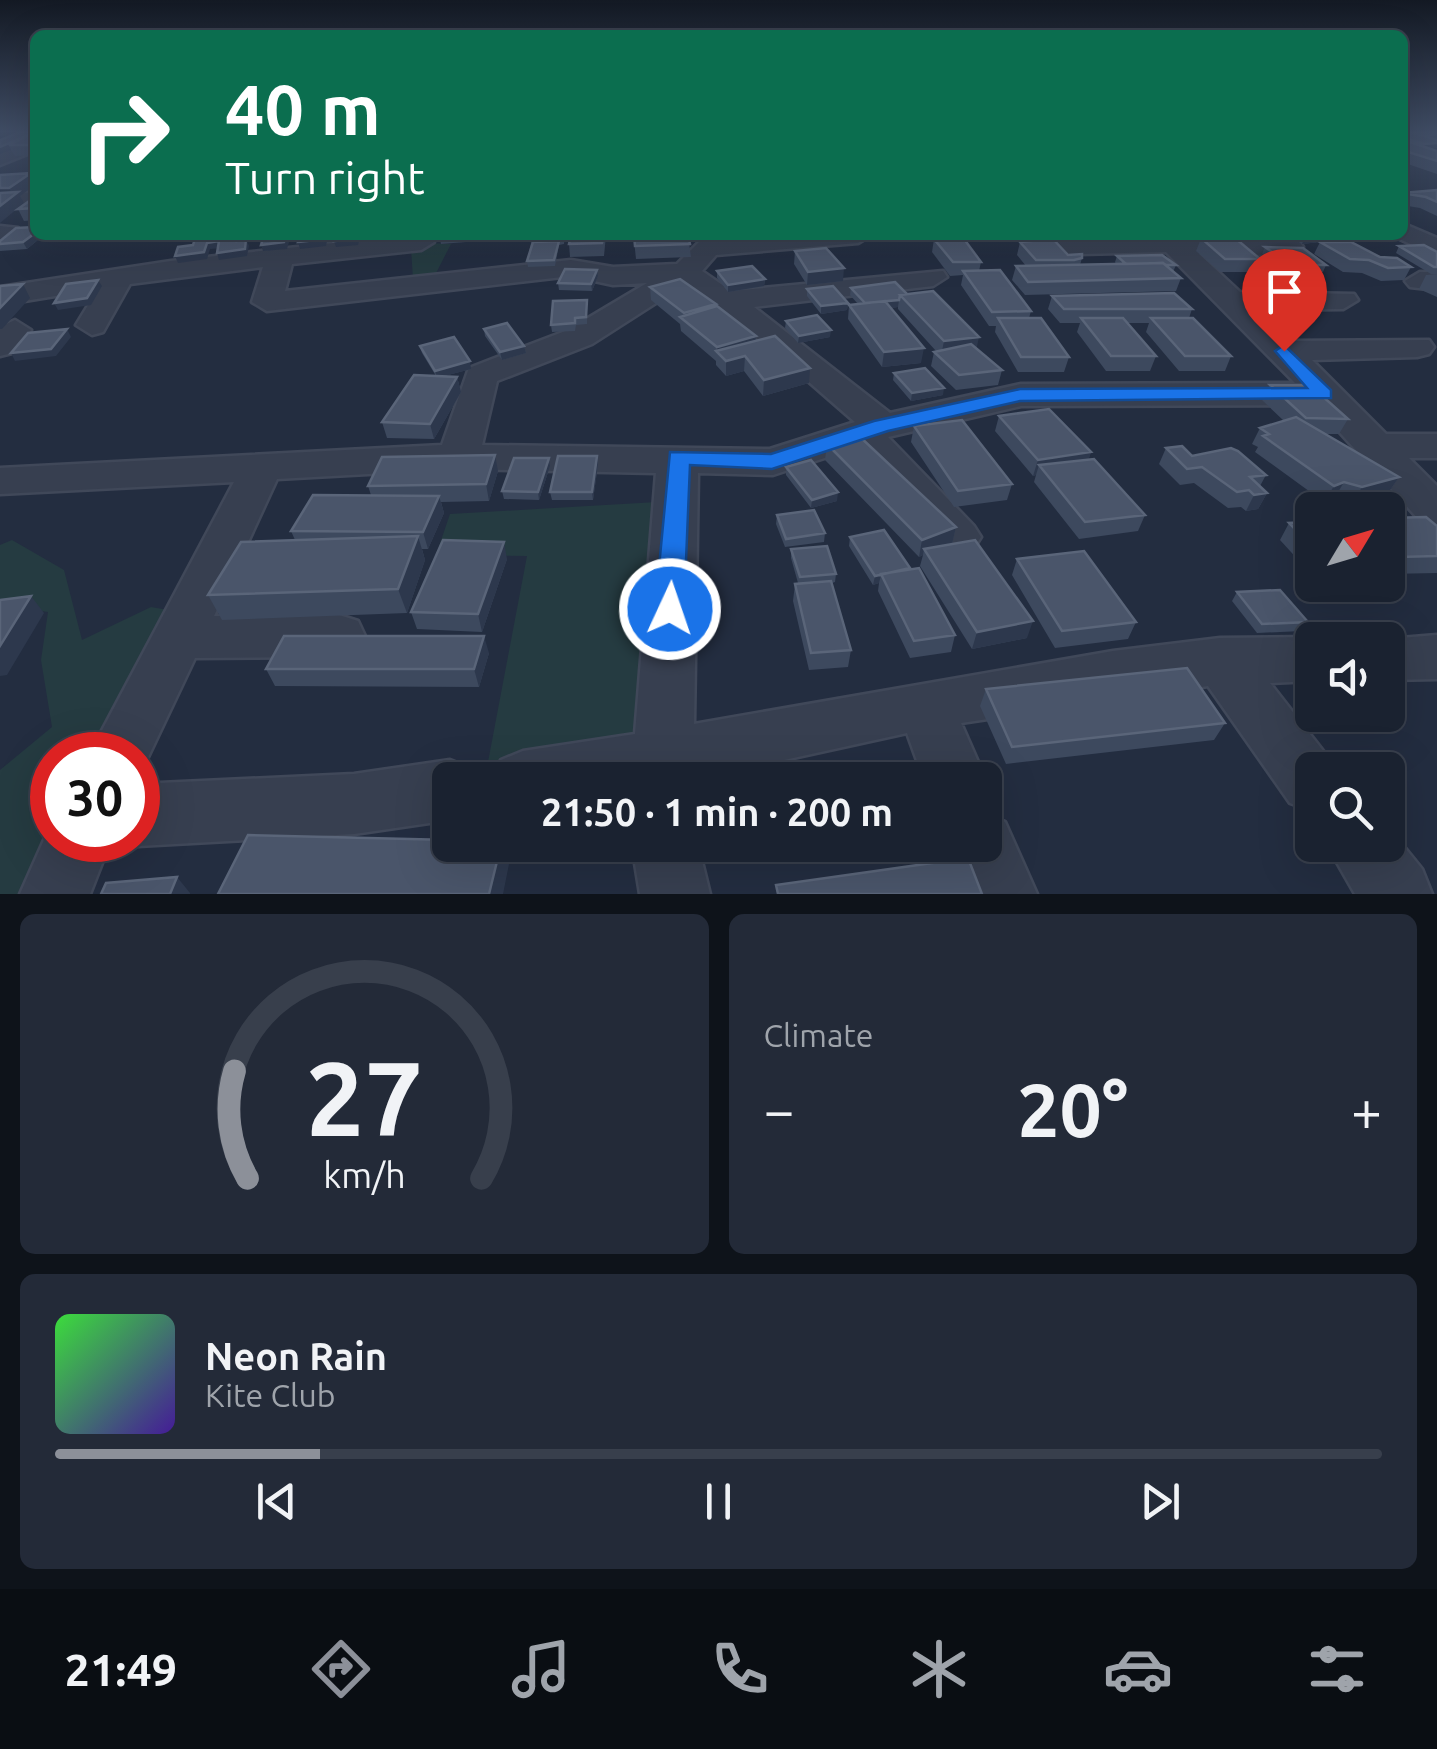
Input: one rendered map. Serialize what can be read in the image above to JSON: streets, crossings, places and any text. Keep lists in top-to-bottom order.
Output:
{
  "north": "top right",
  "page": {
    "turn": ["40 m", "Turn right"],
    "limit": "30",
    "trip": "21:50 · 1 min · 200 m",
    "tile": "Climate",
    "heat": ["−", "20°", "+"],
    "song": ["Neon Rain", "Kite Club"],
    "tabs": "21:49",
    "gauge": ["27", "km/h"]
  }
}
